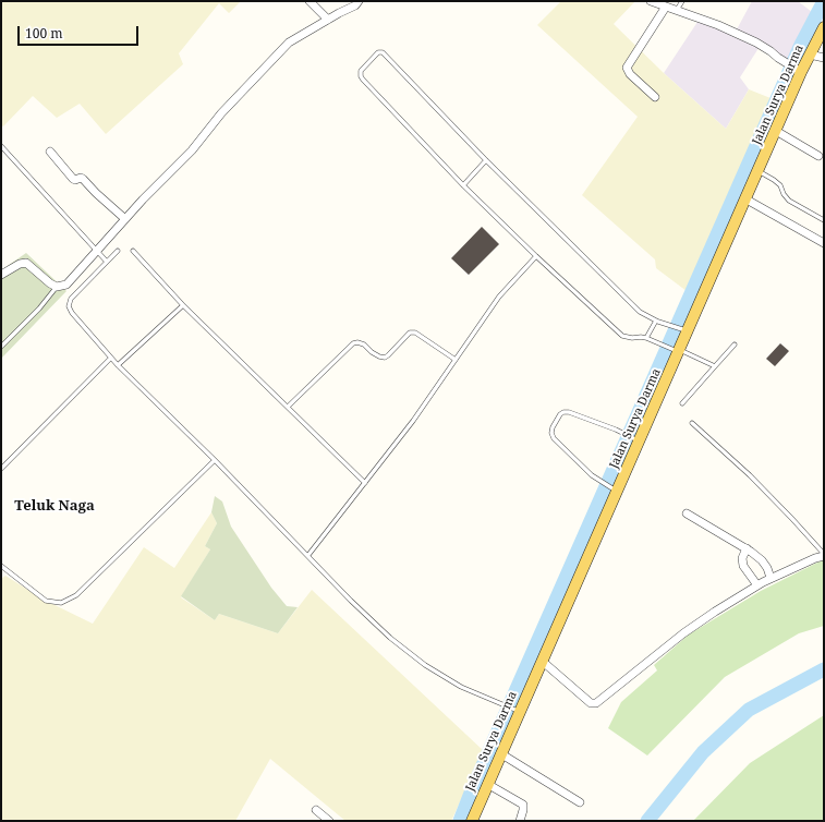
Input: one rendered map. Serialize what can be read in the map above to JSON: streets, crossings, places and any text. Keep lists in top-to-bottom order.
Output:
{
  "streets": {
    "main road": ["Jalan Surya Darma"]
  },
  "districts": ["Teluk Naga"],
  "scale_bar": "100 m"
}
